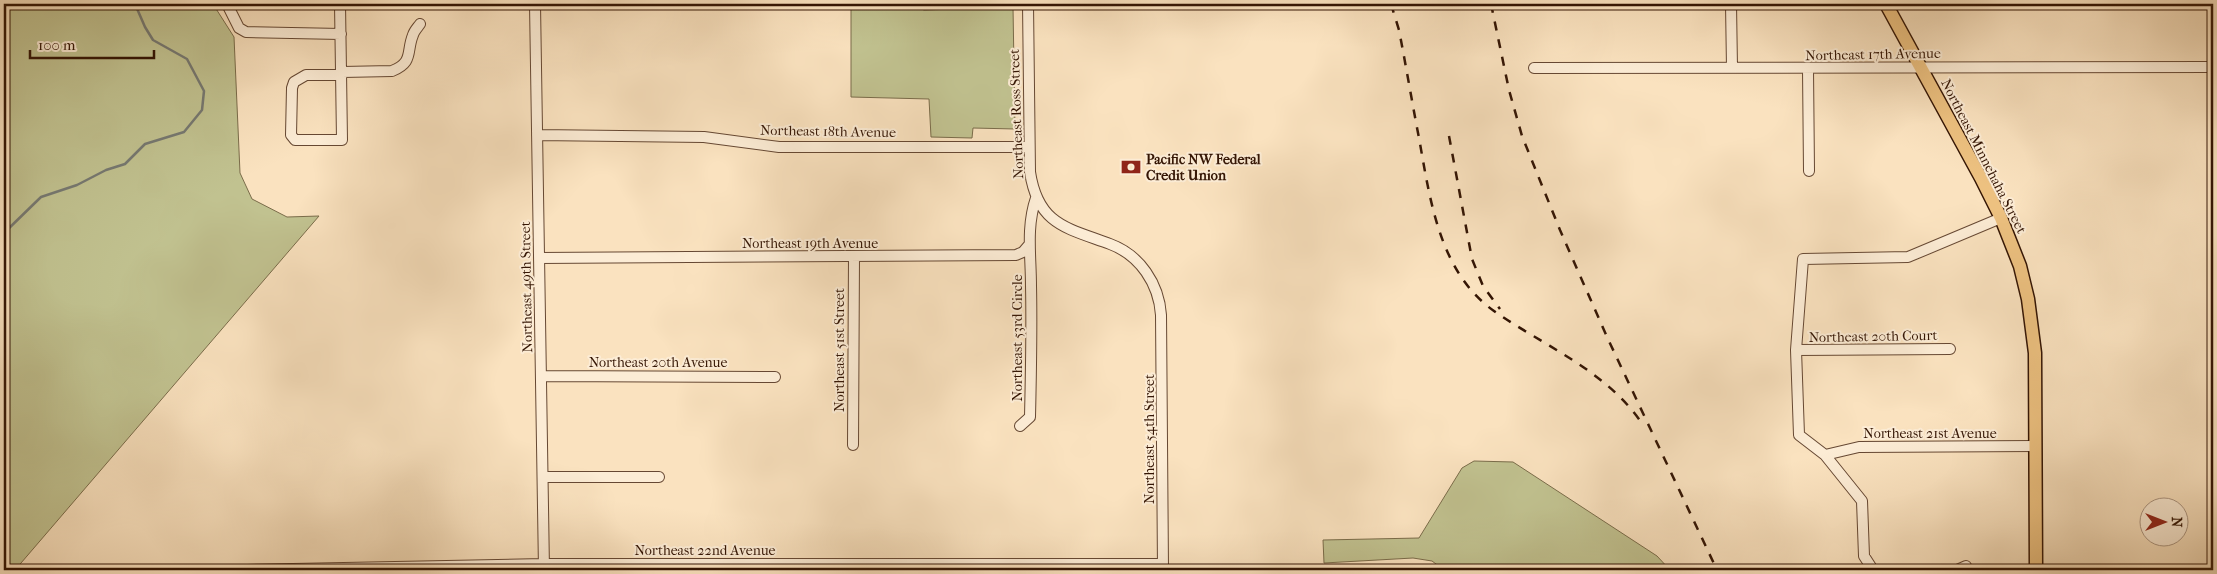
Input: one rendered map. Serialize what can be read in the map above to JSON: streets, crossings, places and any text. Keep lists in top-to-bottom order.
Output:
{
  "streets": {
    "main road": ["Northeast Minnehaha Street"],
    "street": [
      "Northeast 17th Avenue",
      "Northeast Ross Street",
      "Northeast 18th Avenue",
      "Northeast 19th Avenue",
      "Northeast 49th Street",
      "Northeast 20th Court",
      "Northeast 53rd Circle",
      "Northeast 51st Street",
      "Northeast 20th Avenue",
      "Northeast 21st Avenue",
      "Northeast 54th Street",
      "Northeast 22nd Avenue"
    ]
  },
  "crossings": [
    ["Northeast 17th Avenue", "Northeast Minnehaha Street"],
    ["Northeast Ross Street", "Northeast 18th Avenue"],
    ["Northeast Ross Street", "Northeast 54th Street"],
    ["Northeast 18th Avenue", "Northeast 49th Street"],
    ["Northeast Minnehaha Street", "Northeast 21st Avenue"],
    ["Northeast 19th Avenue", "Northeast 49th Street"],
    ["Northeast 19th Avenue", "Northeast 53rd Circle"],
    ["Northeast 19th Avenue", "Northeast 51st Street"],
    ["Northeast 49th Street", "Northeast 20th Avenue"],
    ["Northeast 49th Street", "Northeast 22nd Avenue"],
    ["Northeast 54th Street", "Northeast 22nd Avenue"]
  ],
  "places": {
    "bank": ["Pacific NW Federal Credit Union"]
  },
  "scale_bar": "100 m",
  "north": "right"
}
